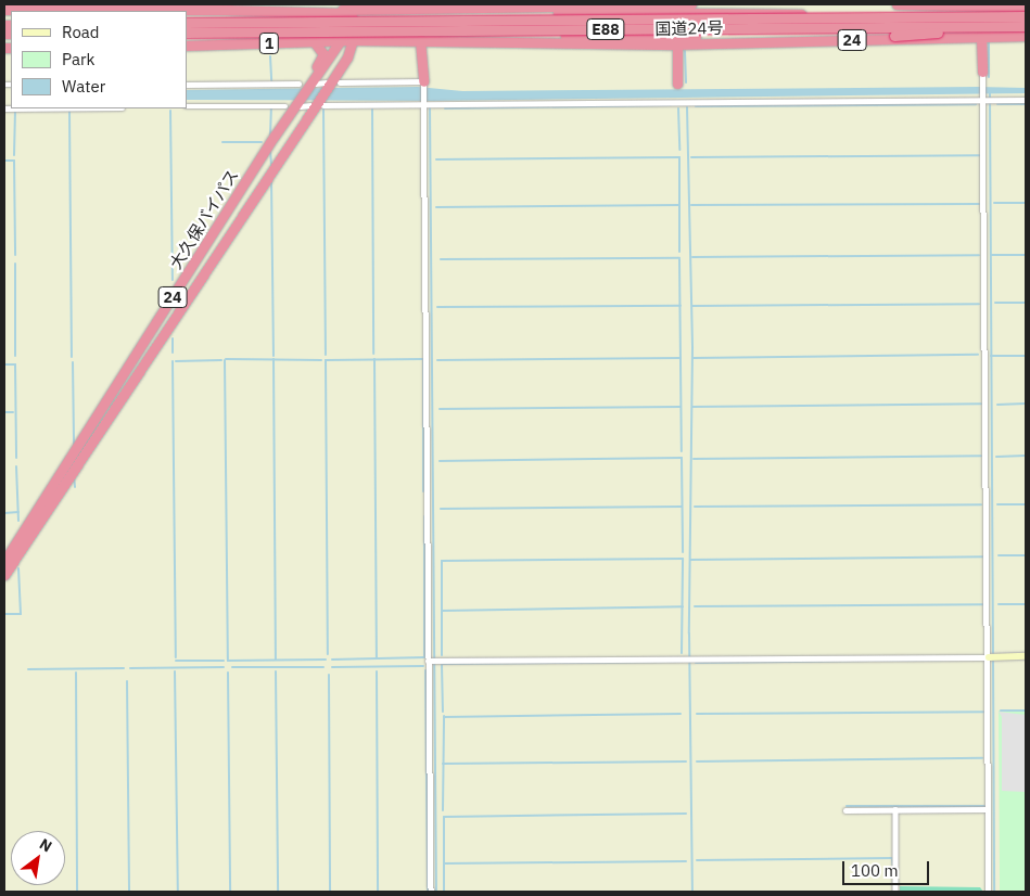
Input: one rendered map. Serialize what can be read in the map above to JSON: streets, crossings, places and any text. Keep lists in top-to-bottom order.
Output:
{
  "streets": {
    "highway": [
      "国道24号",
      "E88",
      "24",
      "1",
      "大久保バイパス"
    ]
  },
  "crossings": [
    ["国道24号", "E88"],
    ["国道24号", "1"],
    ["国道24号", "大久保バイパス"],
    ["1", "大久保バイパス"]
  ],
  "legend": ["Road", "Park", "Water"],
  "scale_bar": "100 m",
  "north": "top right"
}
